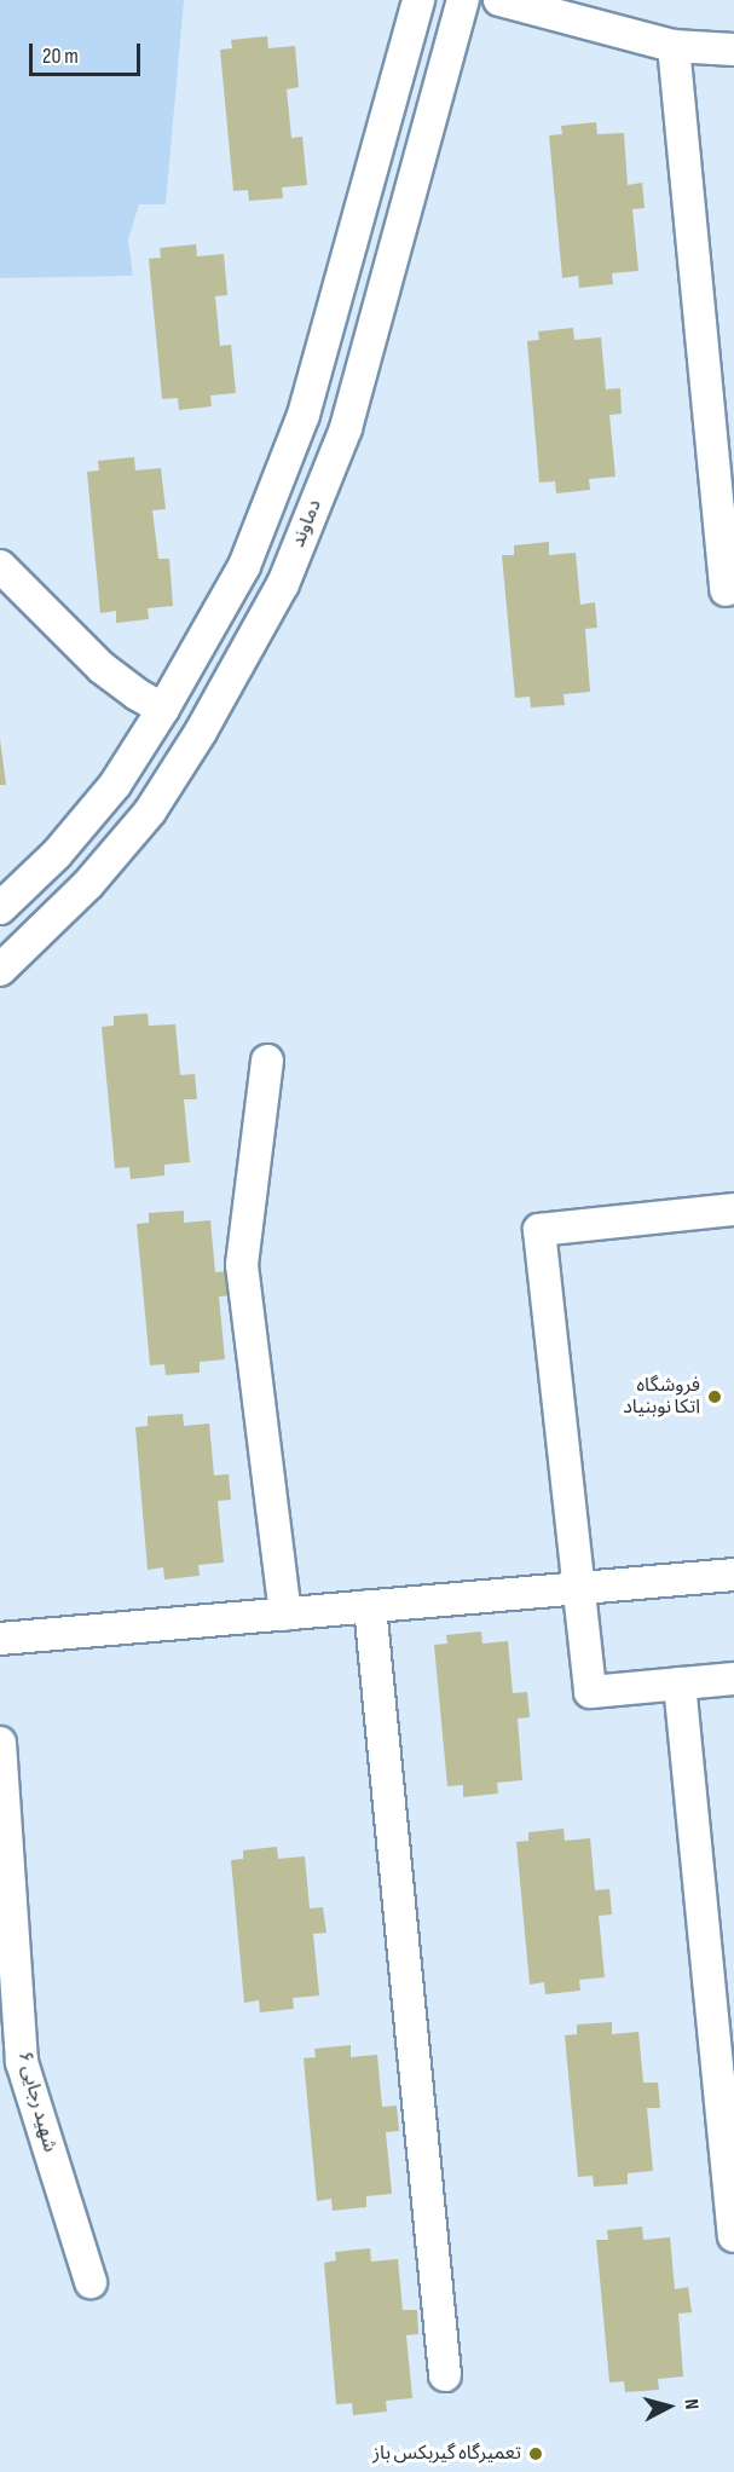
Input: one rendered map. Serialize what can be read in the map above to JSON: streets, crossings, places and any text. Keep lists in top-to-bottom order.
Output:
{
  "streets": {
    "street": ["دماوند", "شهید رجایی ۶"]
  },
  "places": ["فروشگاه اتکا نوبنیاد", "تعمیرگاه گیربکس باز"],
  "scale_bar": "20 m",
  "north": "right"
}
